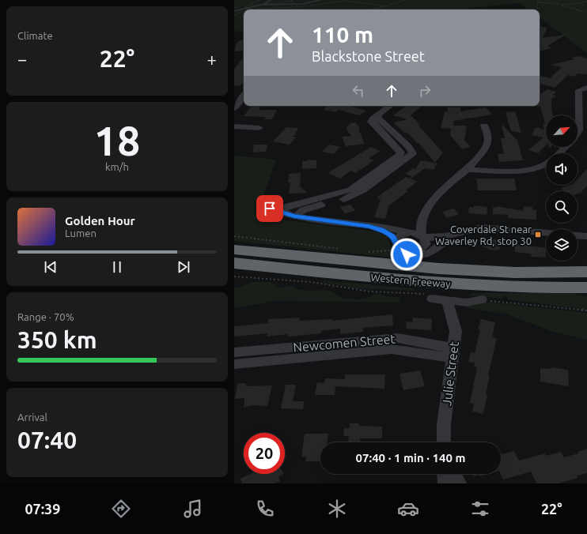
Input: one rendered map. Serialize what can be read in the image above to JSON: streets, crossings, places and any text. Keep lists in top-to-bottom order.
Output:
{
  "streets": {
    "highway": ["Western Freeway"],
    "street": ["Newcomen Street", "Julie Street"]
  },
  "crossings": [
    ["Newcomen Street", "Julie Street"]
  ],
  "places": {
    "transit": ["Coverdale St near Waverley Rd, stop 30"]
  },
  "north": "top right",
  "page": {
    "tile": [
      "Climate",
      ["18", "km/h"],
      ["Range · 70%", "350 km"],
      ["Arrival", "07:40"]
    ],
    "turn": ["110 m", "Blackstone Street"],
    "heat": ["−", "22°", "+"],
    "song": ["Golden Hour", "Lumen"],
    "limit": "20",
    "trip": "07:40 · 1 min · 140 m",
    "tabs": ["07:39", "22°"]
  }
}
